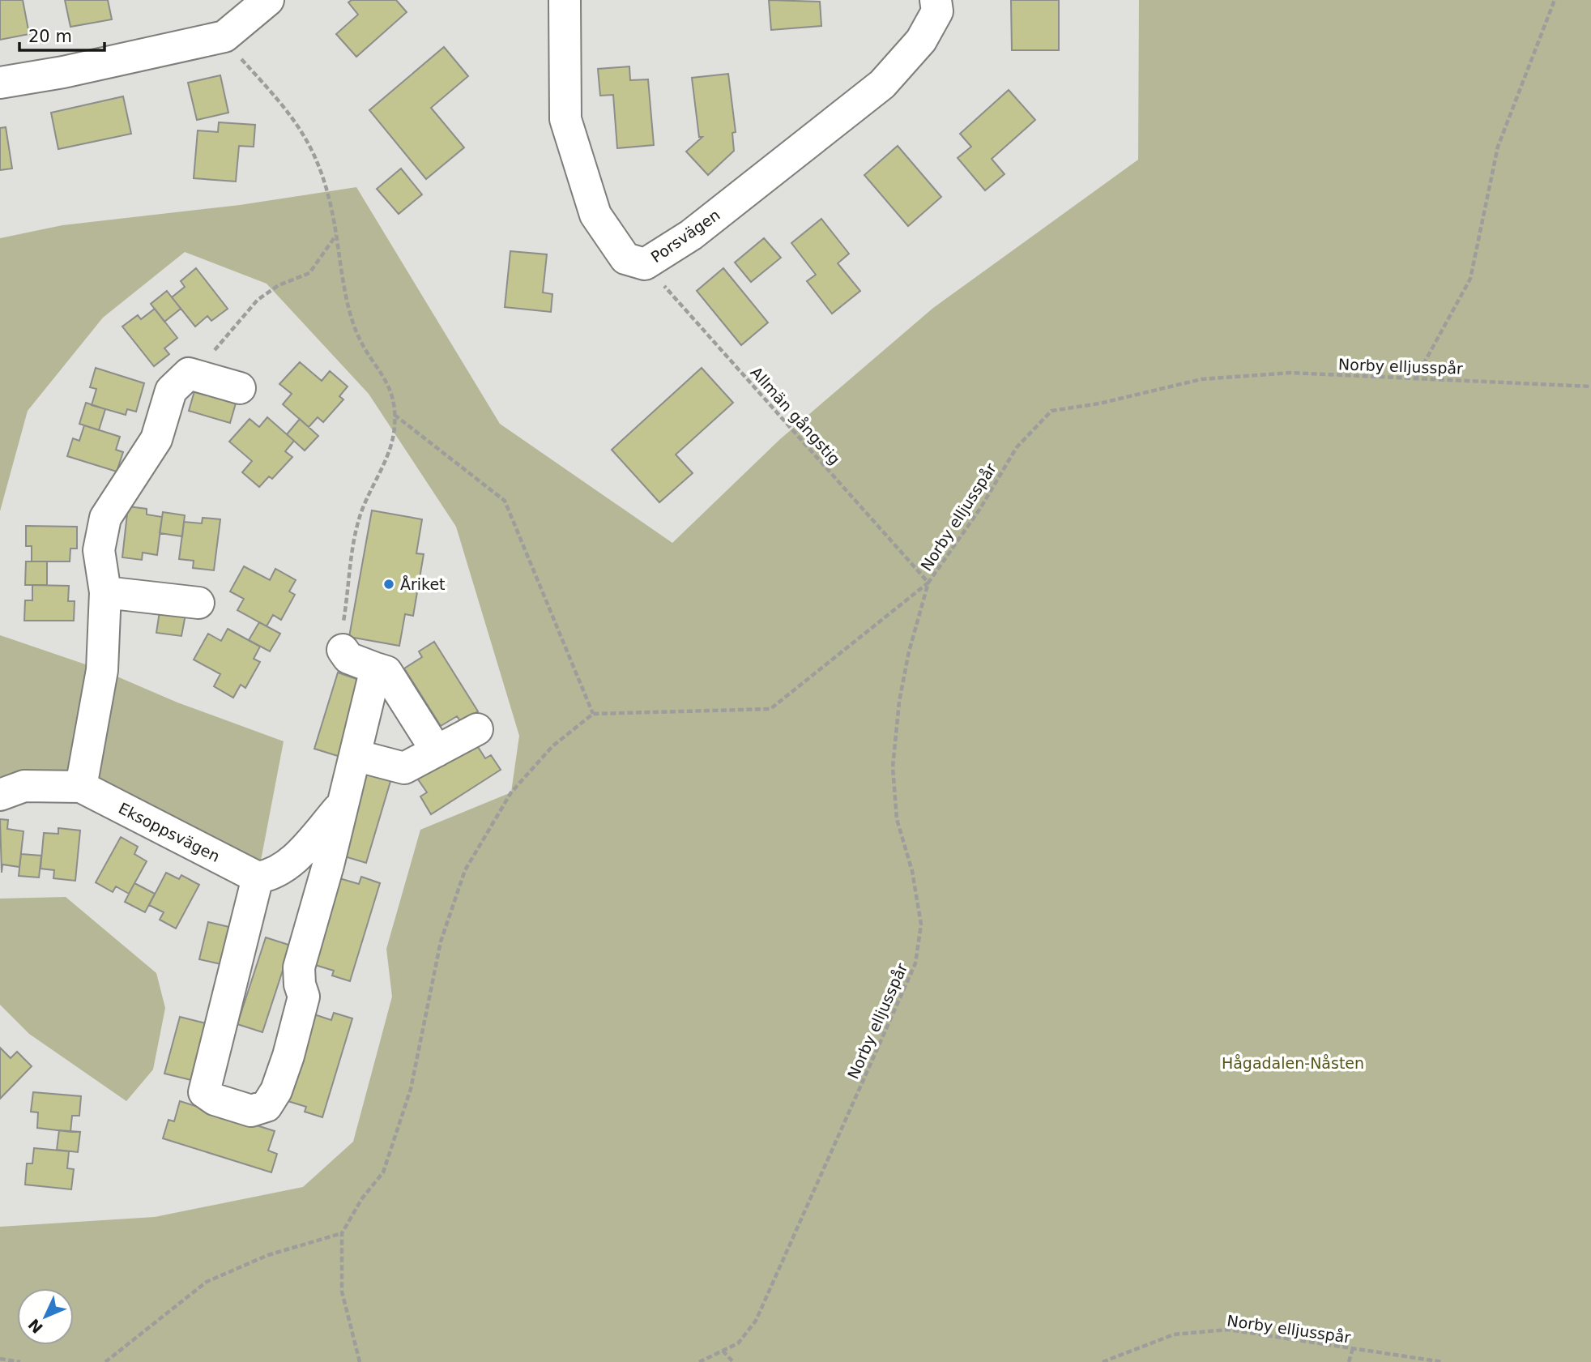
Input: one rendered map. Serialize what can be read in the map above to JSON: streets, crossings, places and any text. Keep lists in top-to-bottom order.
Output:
{
  "streets": {
    "street": ["Porsvägen", "Eksoppsvägen"],
    "path": ["Norby elljusspår", "Allmän gångstig"]
  },
  "crossings": [
    ["Porsvägen", "Allmän gångstig"],
    ["Norby elljusspår", "Allmän gångstig"]
  ],
  "parks": ["Hågadalen-Nåsten"],
  "places": ["Åriket"],
  "scale_bar": "20 m",
  "north": "bottom left"
}
